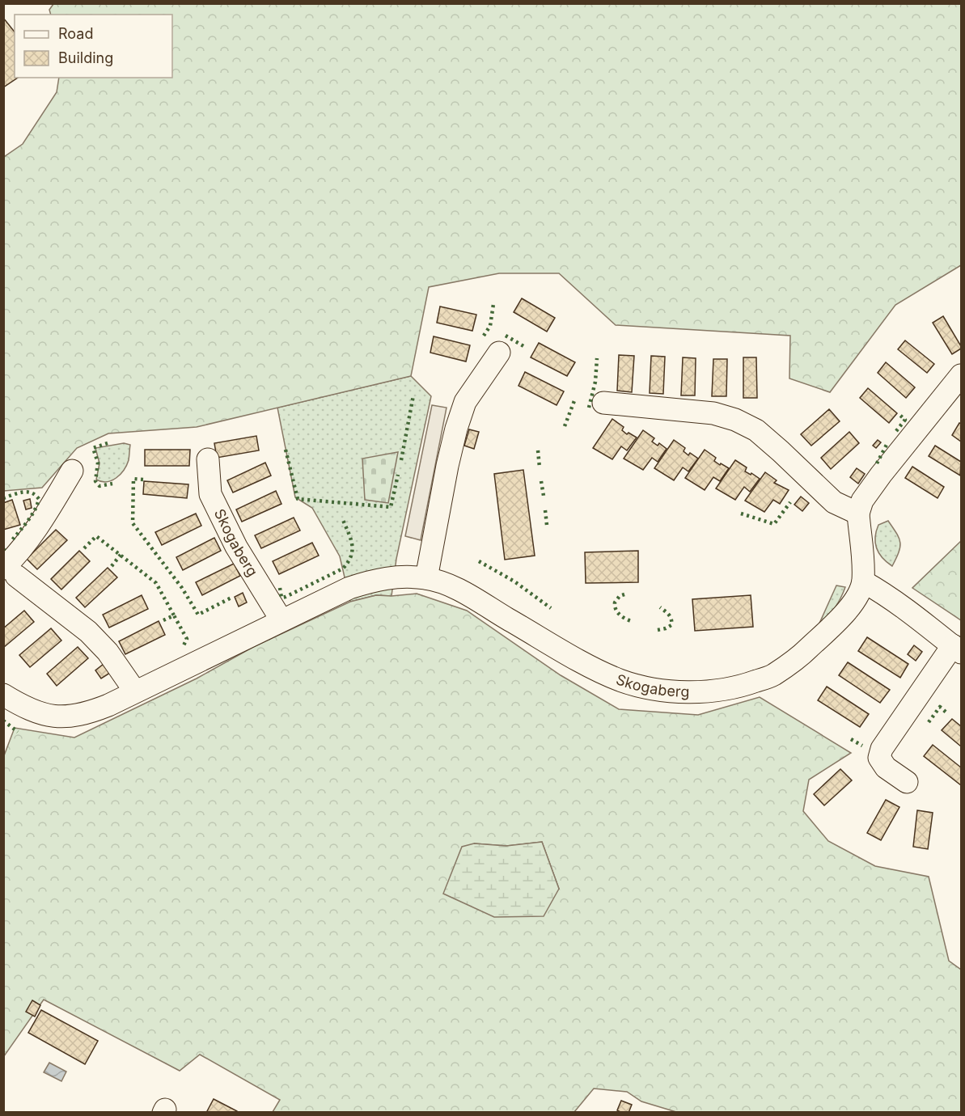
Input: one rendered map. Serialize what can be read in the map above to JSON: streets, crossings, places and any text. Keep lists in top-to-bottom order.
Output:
{
  "streets": {
    "street": ["Skogaberg"]
  },
  "legend": ["Road", "Building"]
}
